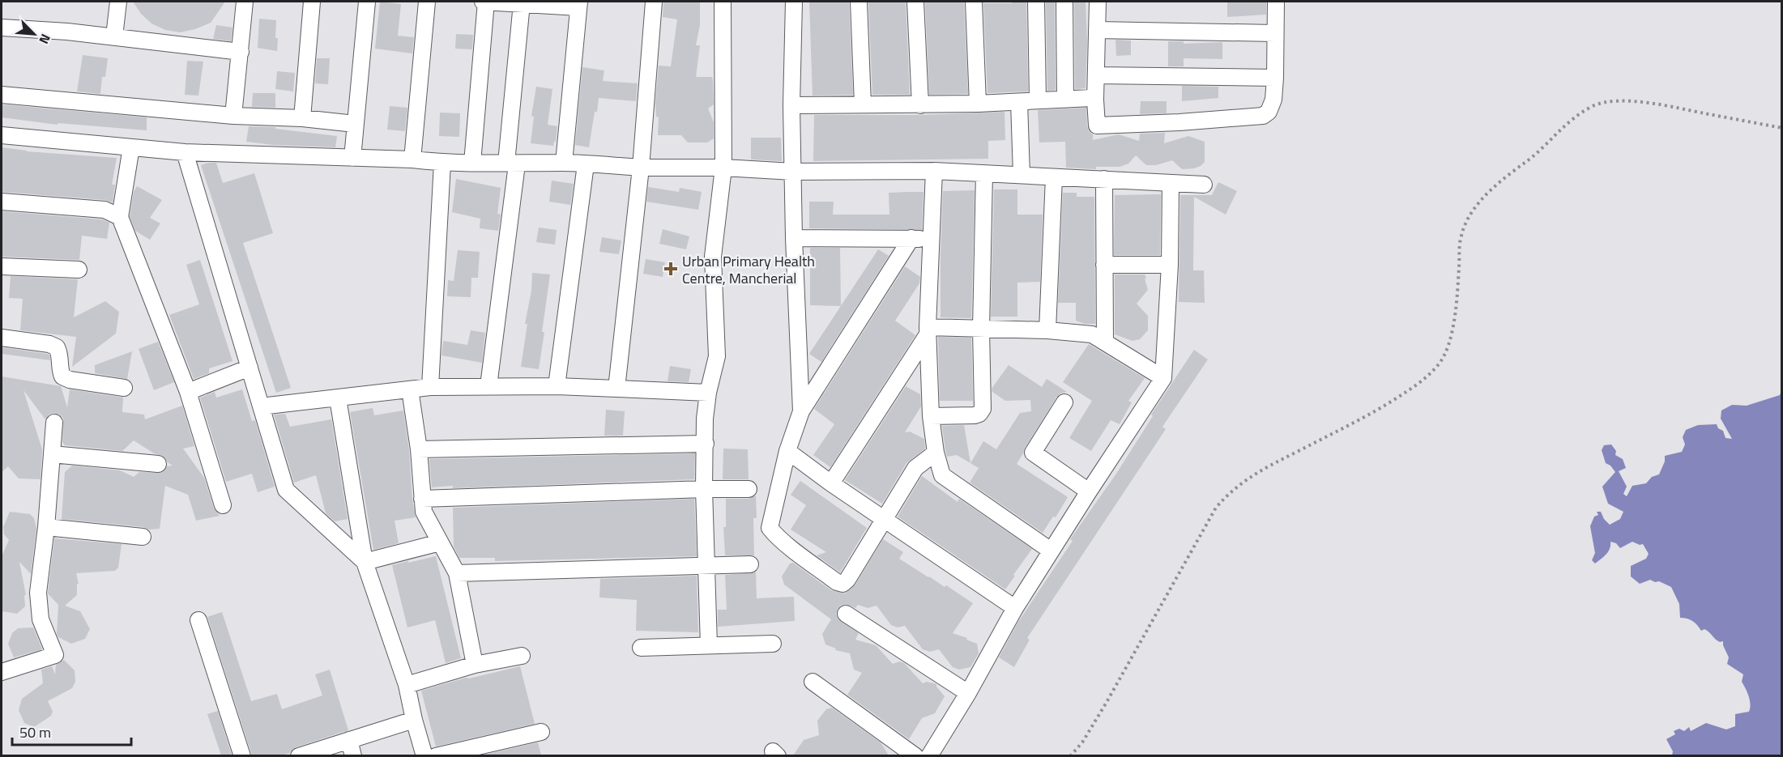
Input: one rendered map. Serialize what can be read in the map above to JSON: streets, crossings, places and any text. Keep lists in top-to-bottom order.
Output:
{
  "places": {
    "health": ["Urban Primary Health Centre, Mancherial"]
  },
  "scale_bar": "50 m",
  "north": "bottom right"
}
